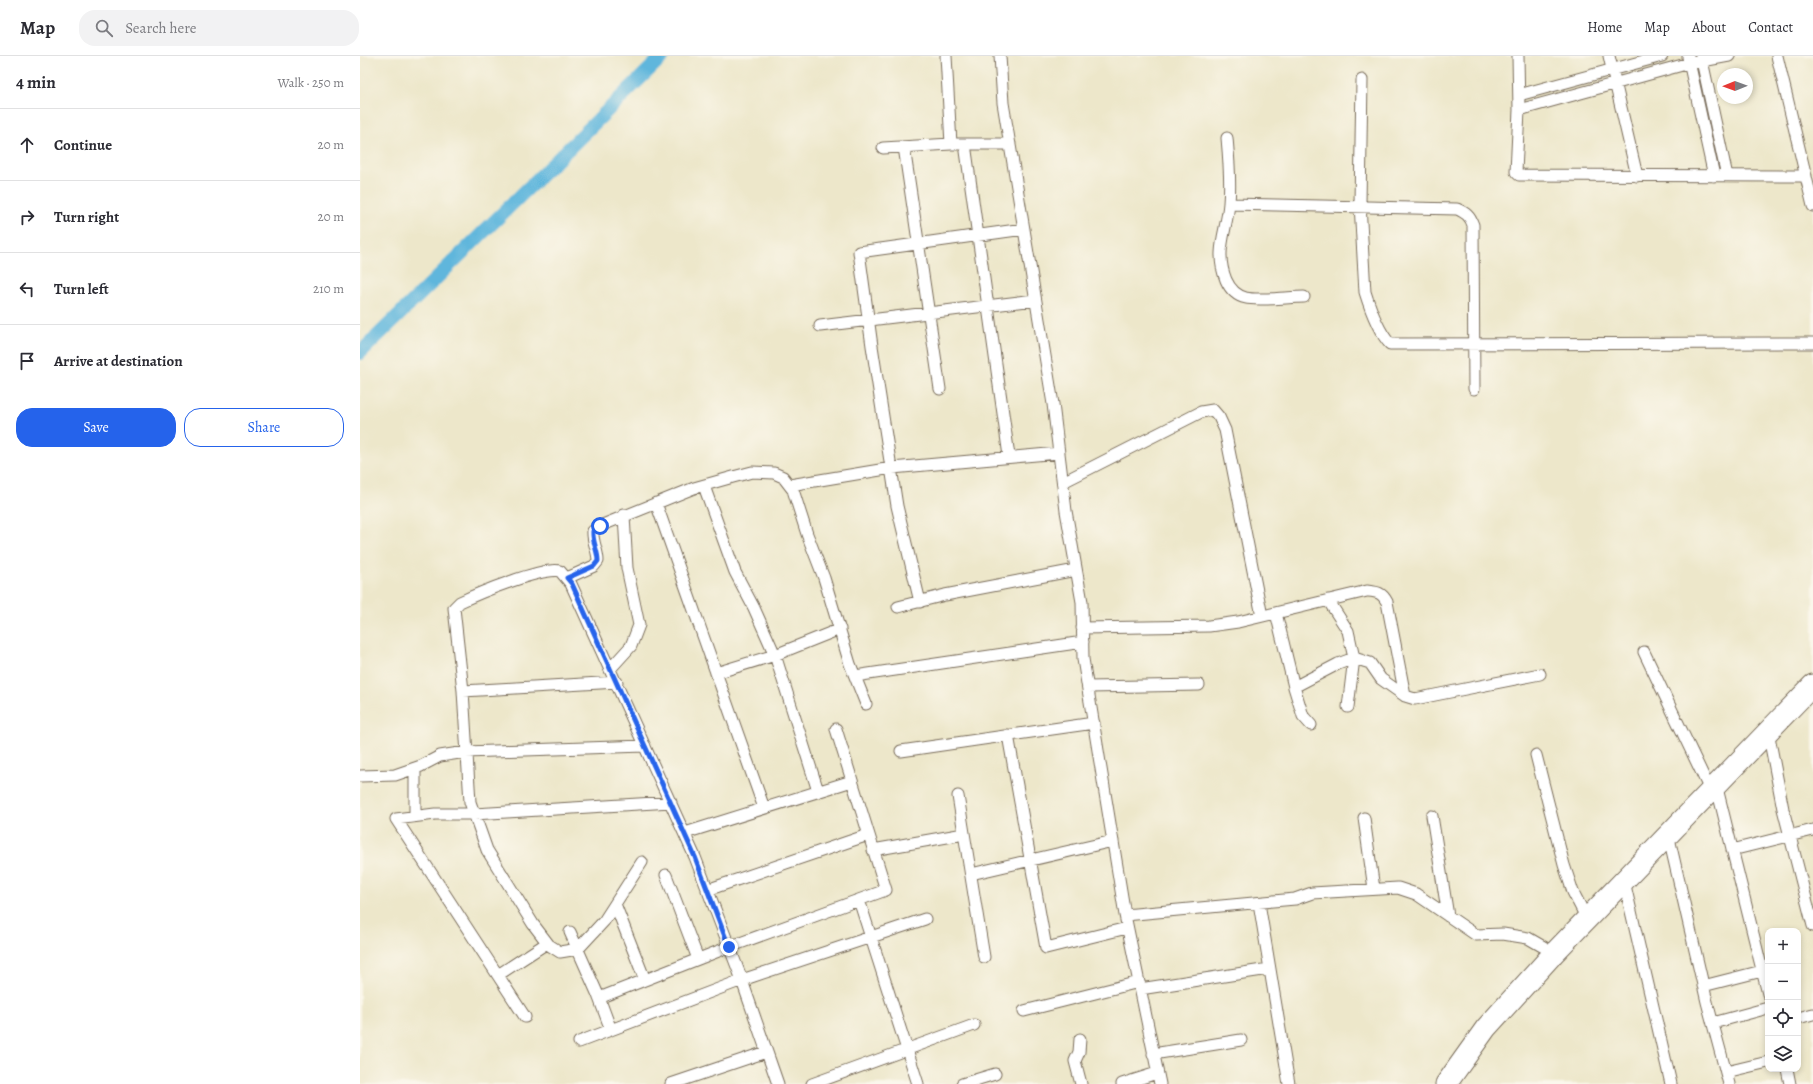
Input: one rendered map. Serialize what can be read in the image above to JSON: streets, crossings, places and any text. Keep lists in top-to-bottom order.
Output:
{
  "north": "left",
  "page": {
    "header": "Map",
    "search": "Search here",
    "nav": [
      "Home",
      "Map",
      "About",
      "Contact"
    ],
    "heading": ["4 min", "Walk · 250 m"],
    "list": [
      ["Continue", "20 m"],
      ["Turn right", "20 m"],
      ["Turn left", "210 m"],
      "Arrive at destination"
    ],
    "buttons": ["Save", "Share"],
    "map_buttons": ["+", "−"]
  }
}
